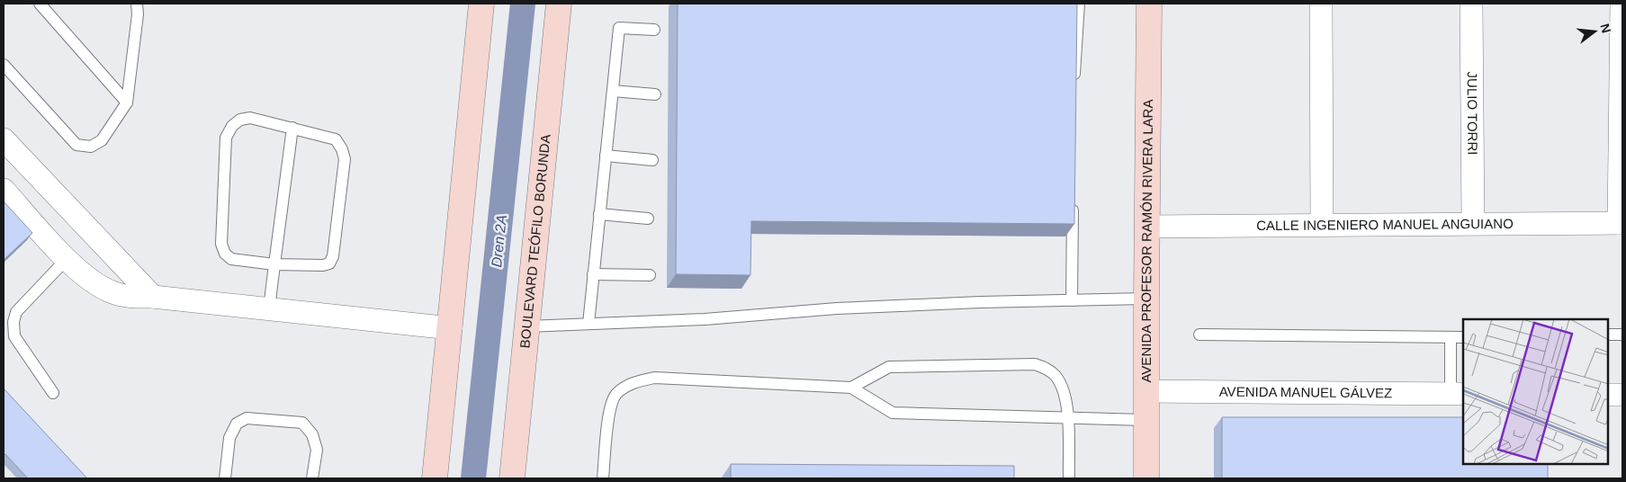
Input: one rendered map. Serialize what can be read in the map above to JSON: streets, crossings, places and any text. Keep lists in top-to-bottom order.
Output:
{
  "streets": {
    "main road": ["BOULEVARD TEÓFILO BORUNDA", "AVENIDA PROFESOR RAMÓN RIVERA LARA"],
    "street": ["JULIO TORRI", "CALLE INGENIERO MANUEL ANGUIANO", "AVENIDA MANUEL GÁLVEZ"]
  },
  "crossings": [
    ["JULIO TORRI", "CALLE INGENIERO MANUEL ANGUIANO"],
    ["CALLE INGENIERO MANUEL ANGUIANO", "AVENIDA PROFESOR RAMÓN RIVERA LARA"],
    ["AVENIDA PROFESOR RAMÓN RIVERA LARA", "AVENIDA MANUEL GÁLVEZ"]
  ],
  "water": ["Dren 2A"],
  "north": "right"
}
